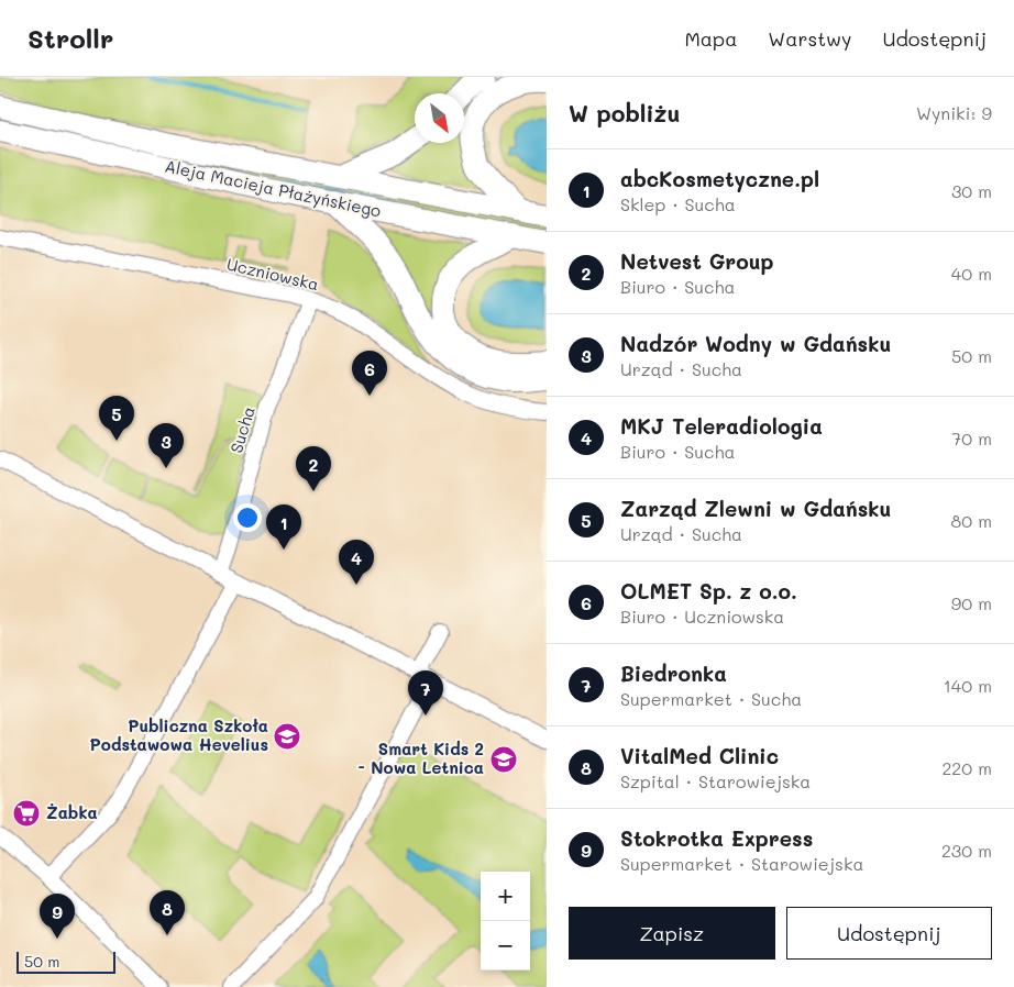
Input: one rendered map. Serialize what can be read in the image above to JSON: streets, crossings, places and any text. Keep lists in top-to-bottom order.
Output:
{
  "streets": {
    "main road": ["Aleja Macieja Płażyńskiego"],
    "street": ["Uczniowska", "Sucha"]
  },
  "crossings": [
    ["Uczniowska", "Sucha"]
  ],
  "places": {
    "school or university": ["Publiczna Szkoła Podstawowa Hevelius", "Smart Kids 2 - Nowa Letnica"],
    "supermarket": ["Żabka"]
  },
  "scale_bar": "50 m",
  "north": "bottom right",
  "page": {
    "header": "Strollr",
    "nav": ["Mapa", "Warstwy", "Udostępnij"],
    "heading": ["W pobliżu", "Wyniki: 9"],
    "list": [
      {
        "mark": "1",
        "name": "abcKosmetyczne.pl",
        "note": "Sklep · Sucha",
        "value": "30 m"
      },
      {
        "mark": "2",
        "name": "Netvest Group",
        "note": "Biuro · Sucha",
        "value": "40 m"
      },
      {
        "mark": "3",
        "name": "Nadzór Wodny w Gdańsku",
        "note": "Urząd · Sucha",
        "value": "50 m"
      },
      {
        "mark": "4",
        "name": "MKJ Teleradiologia",
        "note": "Biuro · Sucha",
        "value": "70 m"
      },
      {
        "mark": "5",
        "name": "Zarząd Zlewni w Gdańsku",
        "note": "Urząd · Sucha",
        "value": "80 m"
      },
      {
        "mark": "6",
        "name": "OLMET Sp. z o.o.",
        "note": "Biuro · Uczniowska",
        "value": "90 m"
      },
      {
        "mark": "7",
        "name": "Biedronka",
        "note": "Supermarket · Sucha",
        "value": "140 m"
      },
      {
        "mark": "8",
        "name": "VitalMed Clinic",
        "note": "Szpital · Starowiejska",
        "value": "220 m"
      },
      {
        "mark": "9",
        "name": "Stokrotka Express",
        "note": "Supermarket · Starowiejska",
        "value": "230 m"
      }
    ],
    "pins": [
      "6",
      "5",
      "3",
      "2",
      "1",
      "4",
      "7",
      "8",
      "9"
    ],
    "map_buttons": ["+", "−"],
    "buttons": ["Zapisz", "Udostępnij"],
    "scale": "50 m"
  }
}
